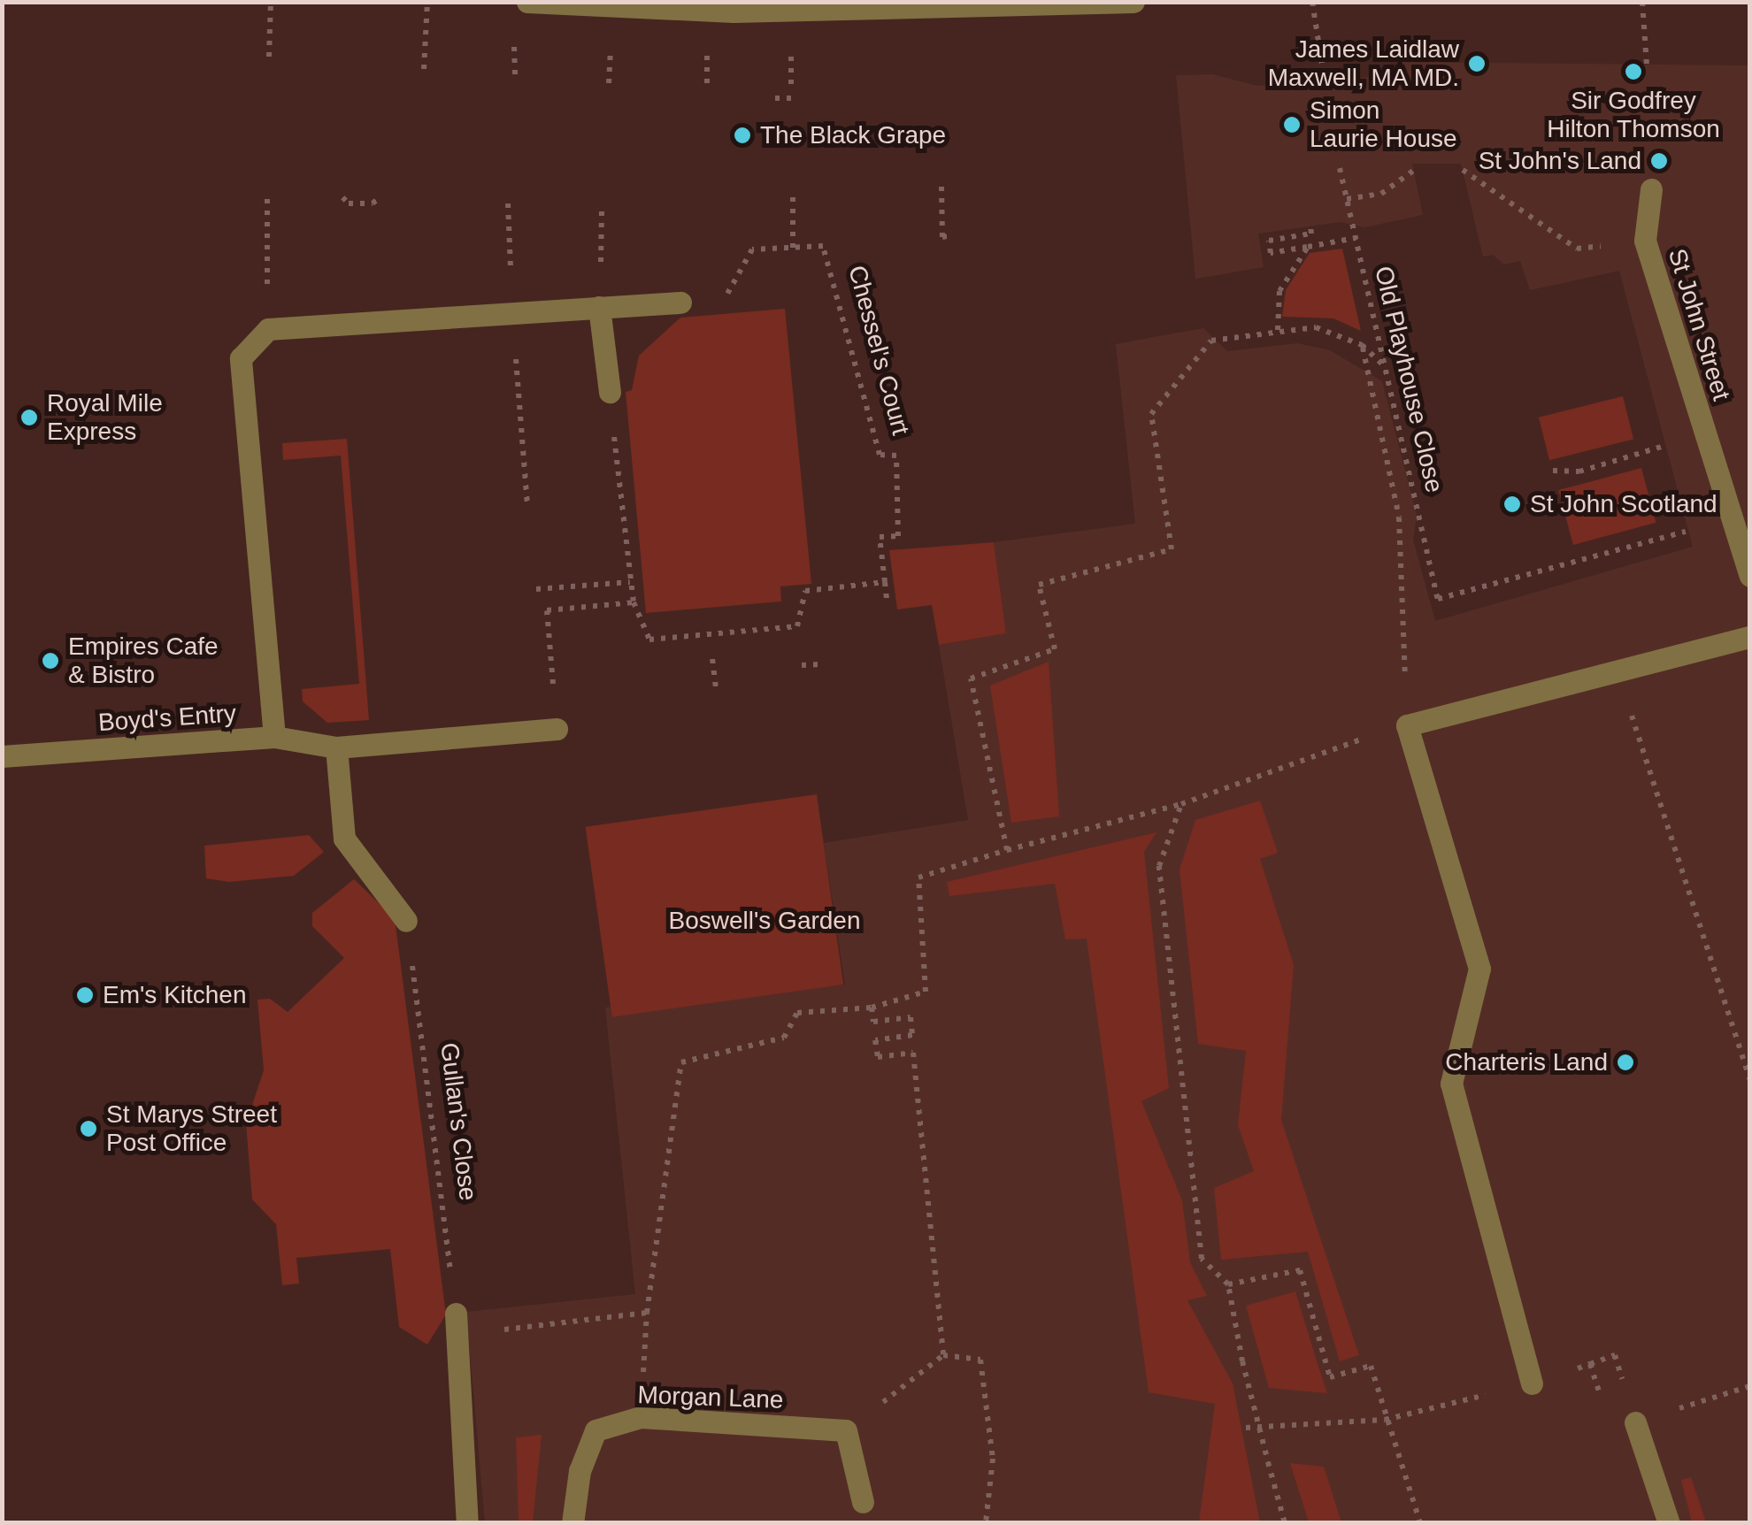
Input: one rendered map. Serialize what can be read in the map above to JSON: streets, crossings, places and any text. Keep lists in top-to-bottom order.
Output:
{
  "streets": {
    "street": ["St John Street", "Boyd's Entry", "Morgan Lane"],
    "path": ["Chessel's Court", "Old Playhouse Close", "Gullan's Close"]
  },
  "crossings": [
    ["St John Street", "Old Playhouse Close"]
  ],
  "parks": ["Boswell's Garden"],
  "places": [
    "James Laidlaw Maxwell, MA MD.",
    "Sir Godfrey Hilton Thomson",
    "Simon Laurie House",
    "The Black Grape",
    "St John's Land",
    "Royal Mile Express",
    "St John Scotland",
    "Empires Cafe & Bistro",
    "Em's Kitchen",
    "Charteris Land",
    "St Marys Street Post Office"
  ]
}
